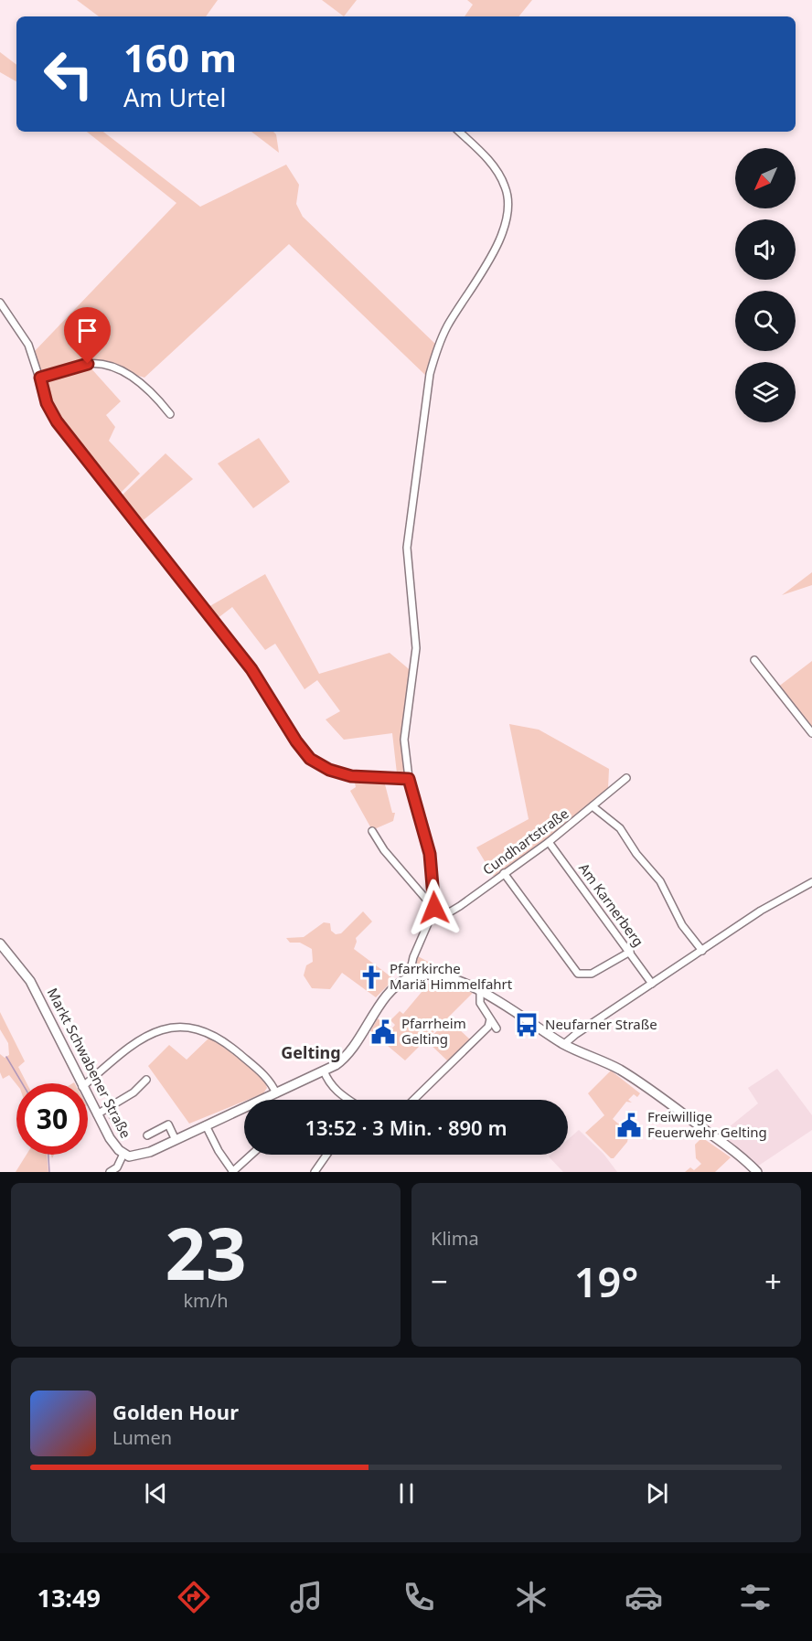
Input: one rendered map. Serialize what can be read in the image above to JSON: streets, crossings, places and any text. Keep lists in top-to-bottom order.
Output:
{
  "streets": {
    "main road": ["Markt Schwabener Straße"],
    "street": ["Cundhartstraße", "Am Karnerberg"]
  },
  "crossings": [
    ["Cundhartstraße", "Am Karnerberg"]
  ],
  "districts": ["Gelting"],
  "places": {
    "church": ["Pfarrkirche Mariä Himmelfahrt"],
    "bus stop": ["Neufarner Straße"],
    "public building": ["Pfarrheim Gelting", "Freiwillige Feuerwehr Gelting"]
  },
  "north": "bottom left",
  "page": {
    "turn": ["160 m", "Am Urtel"],
    "limit": "30",
    "trip": "13:52 · 3 Min. · 890 m",
    "tile": [
      ["23", "km/h"],
      "Klima"
    ],
    "heat": ["−", "19°", "+"],
    "song": ["Golden Hour", "Lumen"],
    "tabs": "13:49"
  }
}
